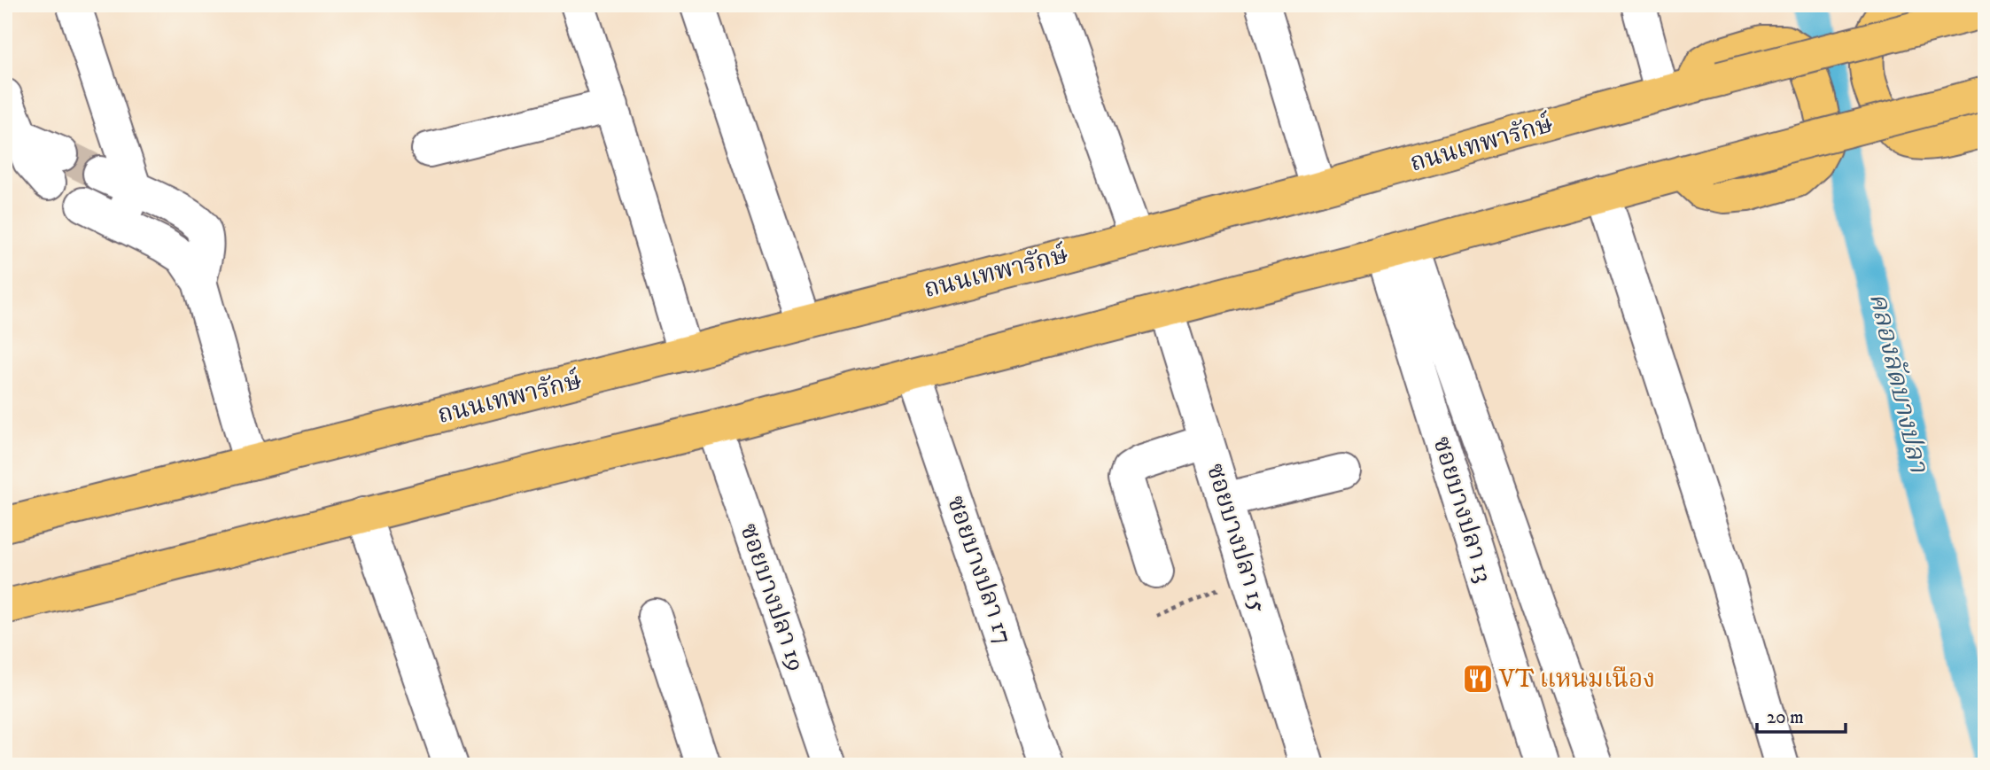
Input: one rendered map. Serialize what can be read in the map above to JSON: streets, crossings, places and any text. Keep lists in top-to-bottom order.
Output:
{
  "streets": {
    "main road": ["ถนนเทพารักษ์"],
    "street": [
      "ซอยบางปลา 13",
      "ซอยบางปลา 15",
      "ซอยบางปลา 17",
      "ซอยบางปลา 19"
    ]
  },
  "water": ["คลองลัดบางปลา"],
  "places": {
    "restaurant": ["VT แหนมเนือง"]
  },
  "scale_bar": "20 m"
}
